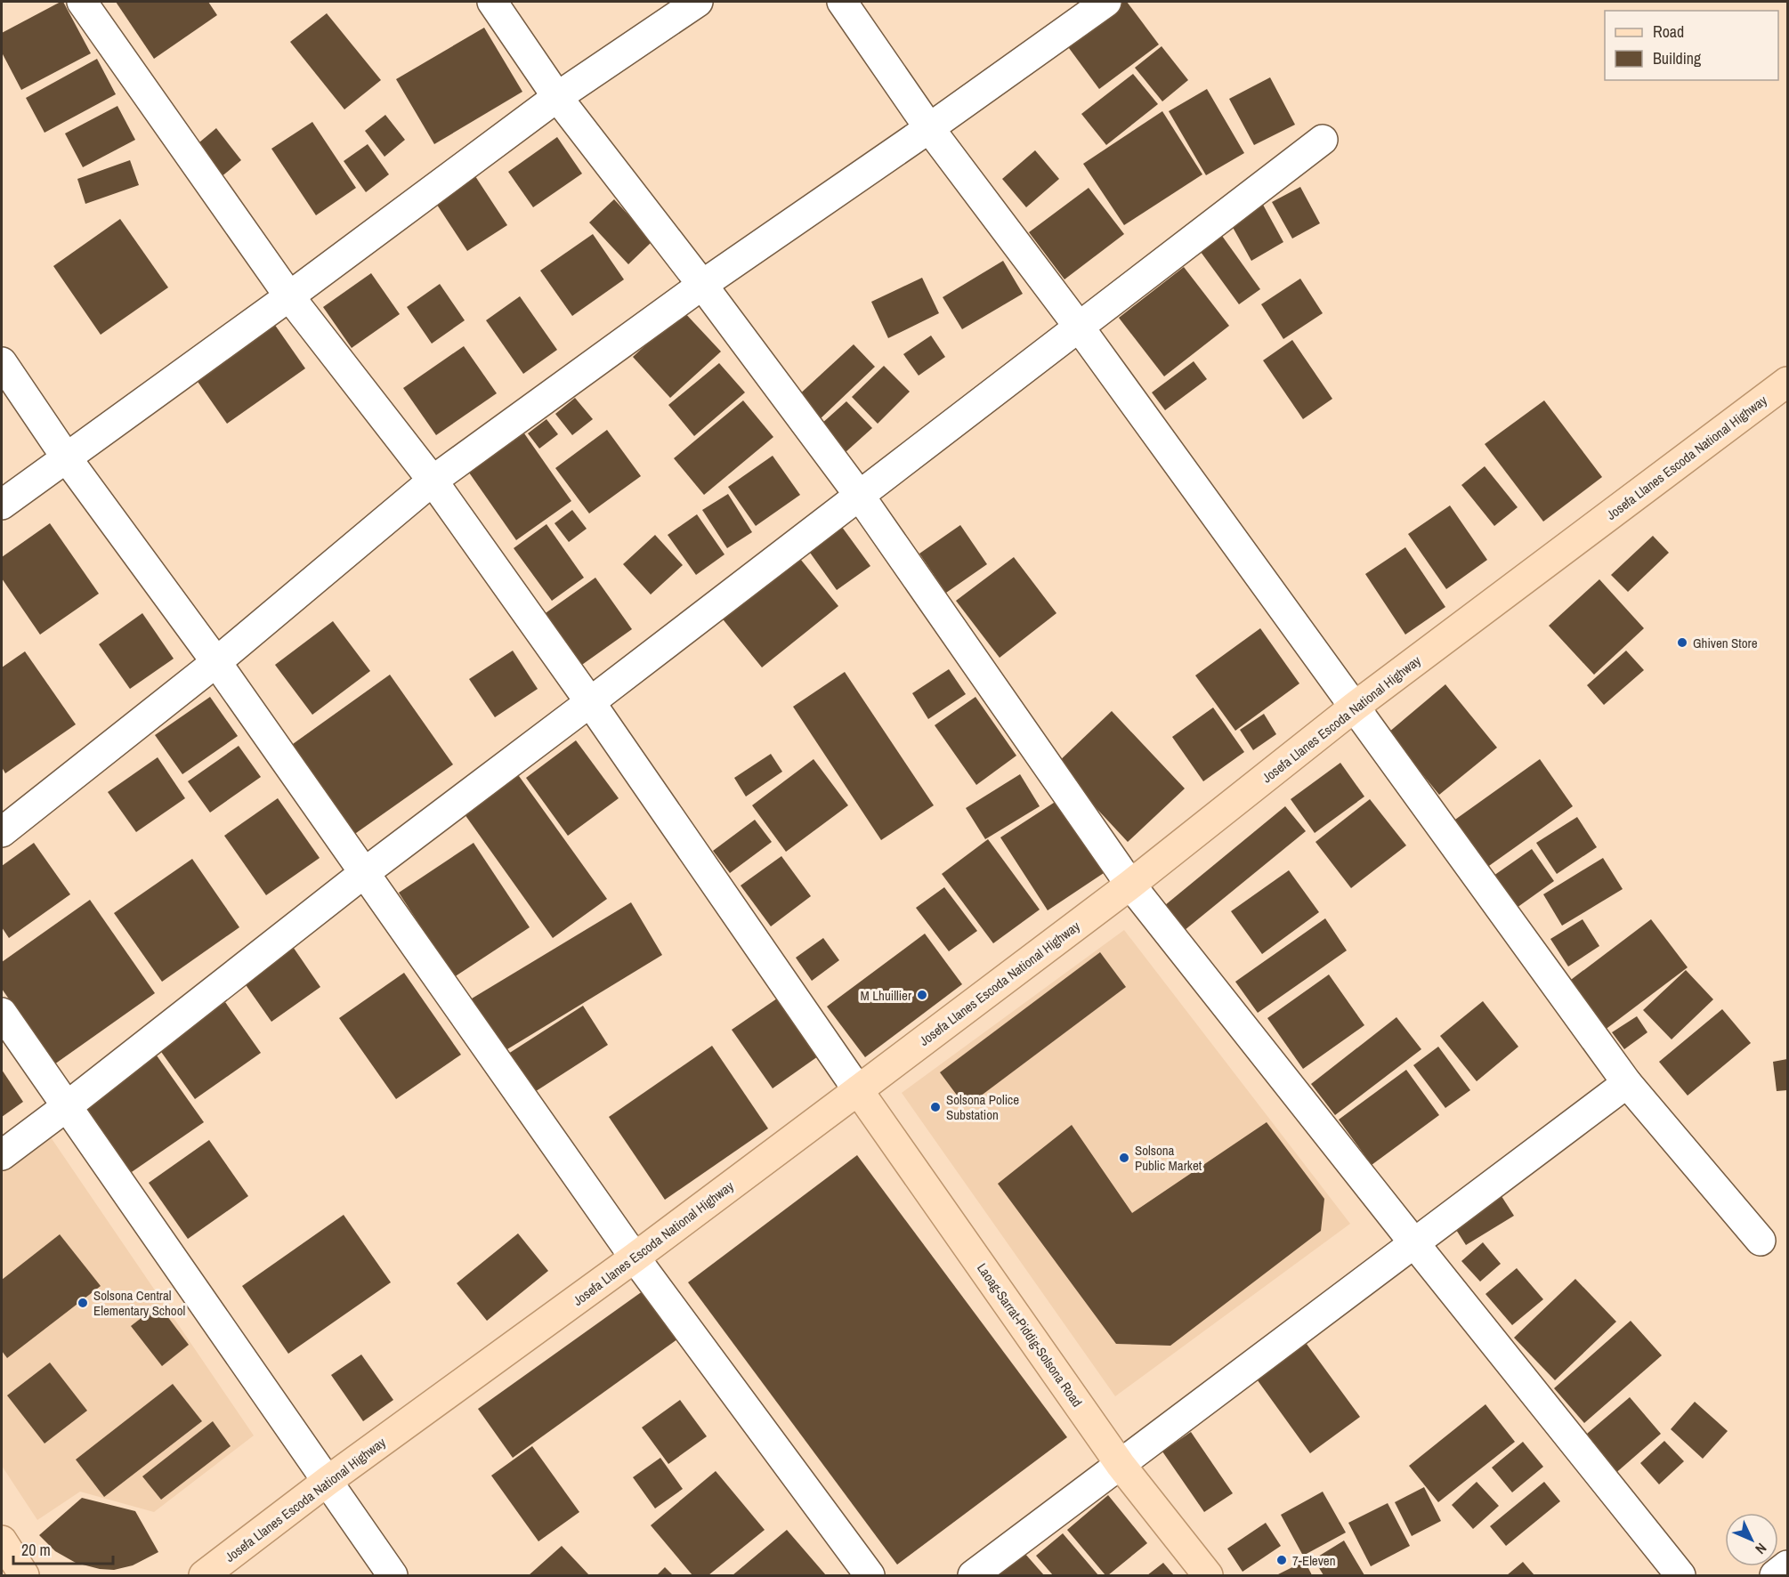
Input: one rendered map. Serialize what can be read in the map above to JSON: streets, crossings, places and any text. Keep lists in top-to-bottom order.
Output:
{
  "streets": {
    "main road": ["Josefa Llanes Escoda National Highway", "Laoag-Sarrat-Piddig-Solsona Road"]
  },
  "crossings": [
    ["Josefa Llanes Escoda National Highway", "Laoag-Sarrat-Piddig-Solsona Road"]
  ],
  "places": [
    "Ghiven Store",
    "M Lhuillier",
    "Solsona Police Substation",
    "Solsona Public Market",
    "Solsona Central Elementary School",
    "7-Eleven"
  ],
  "legend": ["Road", "Building"],
  "scale_bar": "20 m",
  "north": "bottom right"
}
